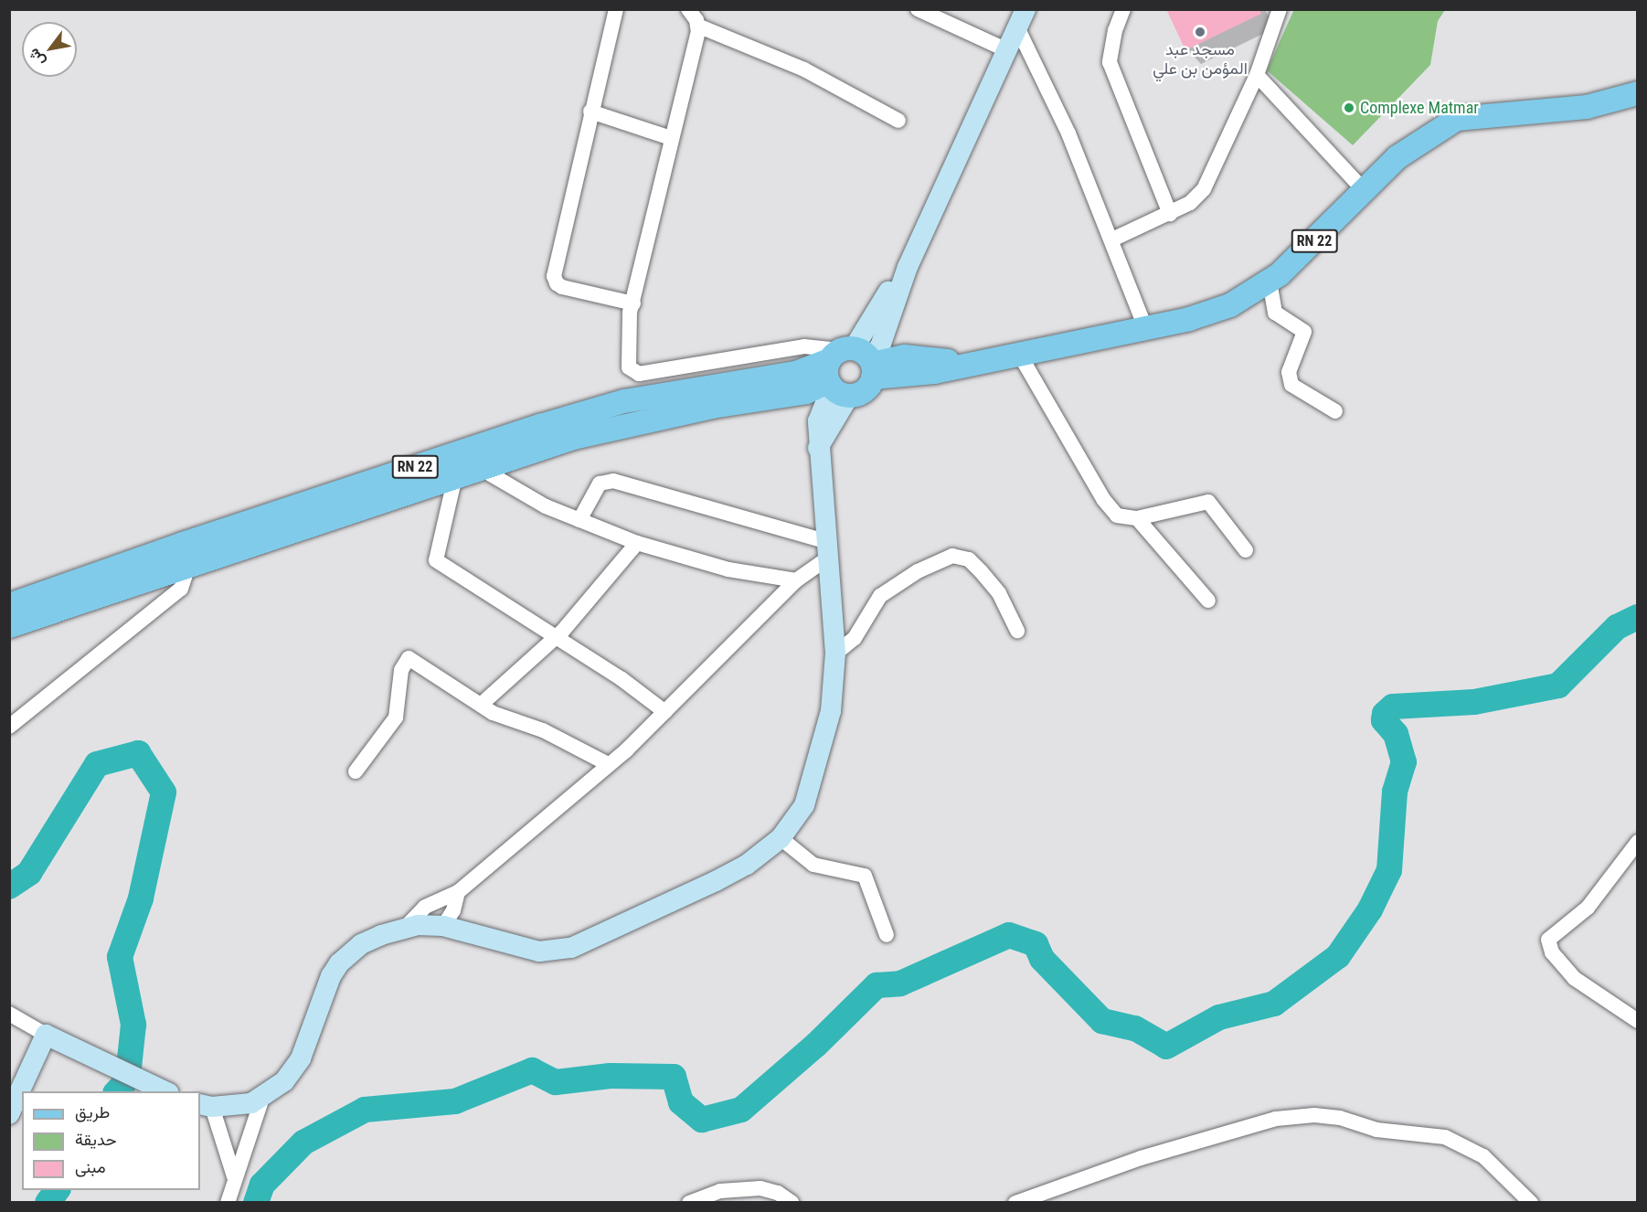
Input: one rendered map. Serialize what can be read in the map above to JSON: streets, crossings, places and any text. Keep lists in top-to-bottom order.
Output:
{
  "streets": {
    "main road": ["RN 22"]
  },
  "places": ["مسجد عبد المؤمن بن علي", "Complexe Matmar"],
  "legend": ["طريق", "حديقة", "مبنى"],
  "north": "bottom left"
}
